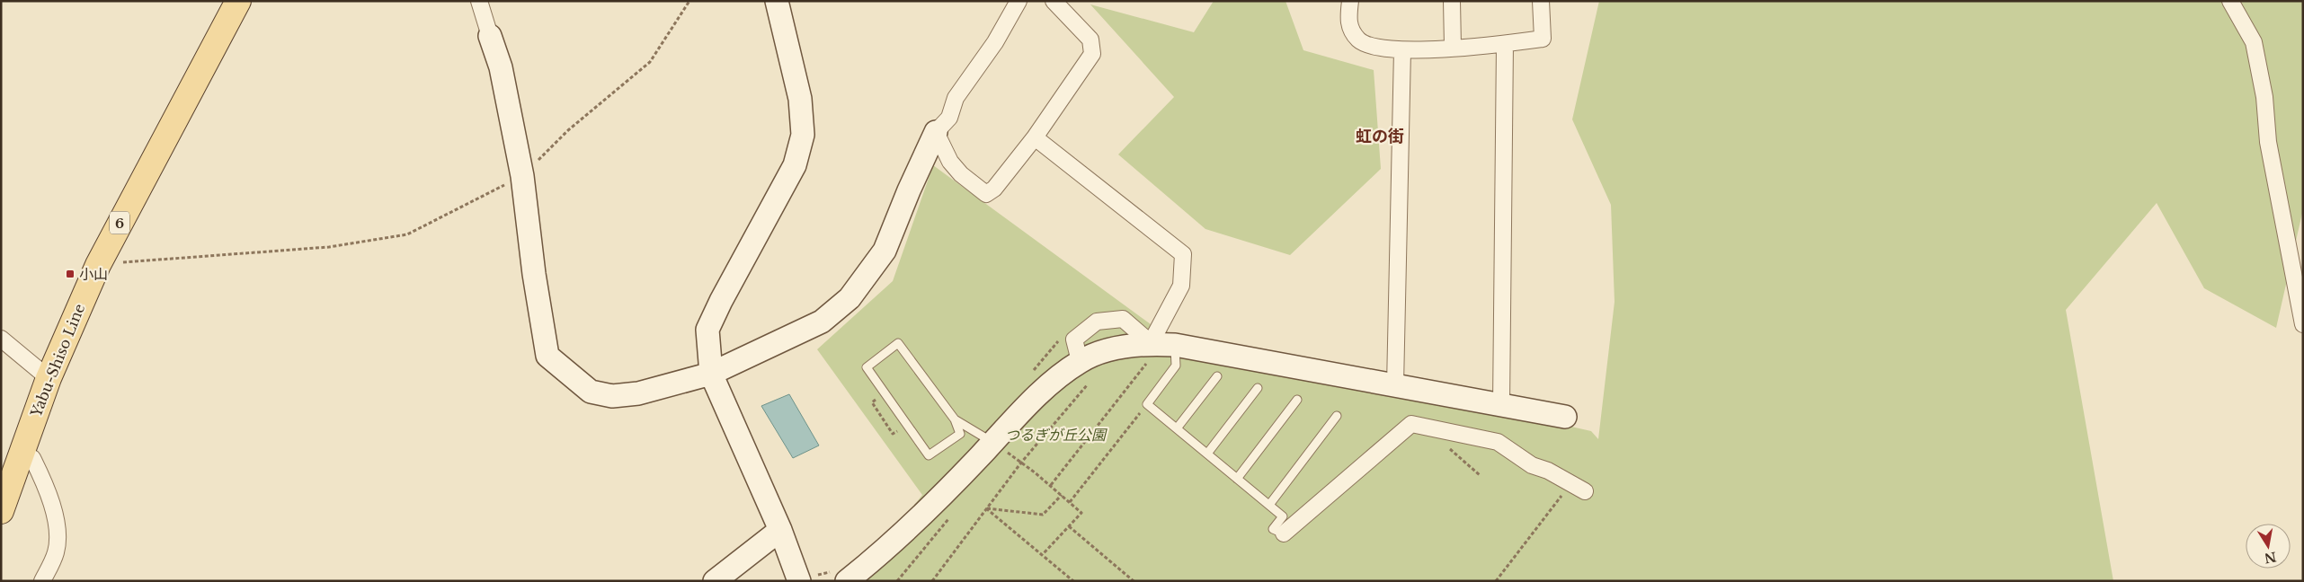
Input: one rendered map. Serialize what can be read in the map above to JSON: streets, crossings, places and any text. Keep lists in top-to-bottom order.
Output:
{
  "streets": {
    "main road": ["6", "Yabu-Shiso Line"]
  },
  "districts": ["虹の街"],
  "parks": ["つるぎが丘公園"],
  "places": {
    "transit": ["小山"]
  },
  "north": "bottom"
}
